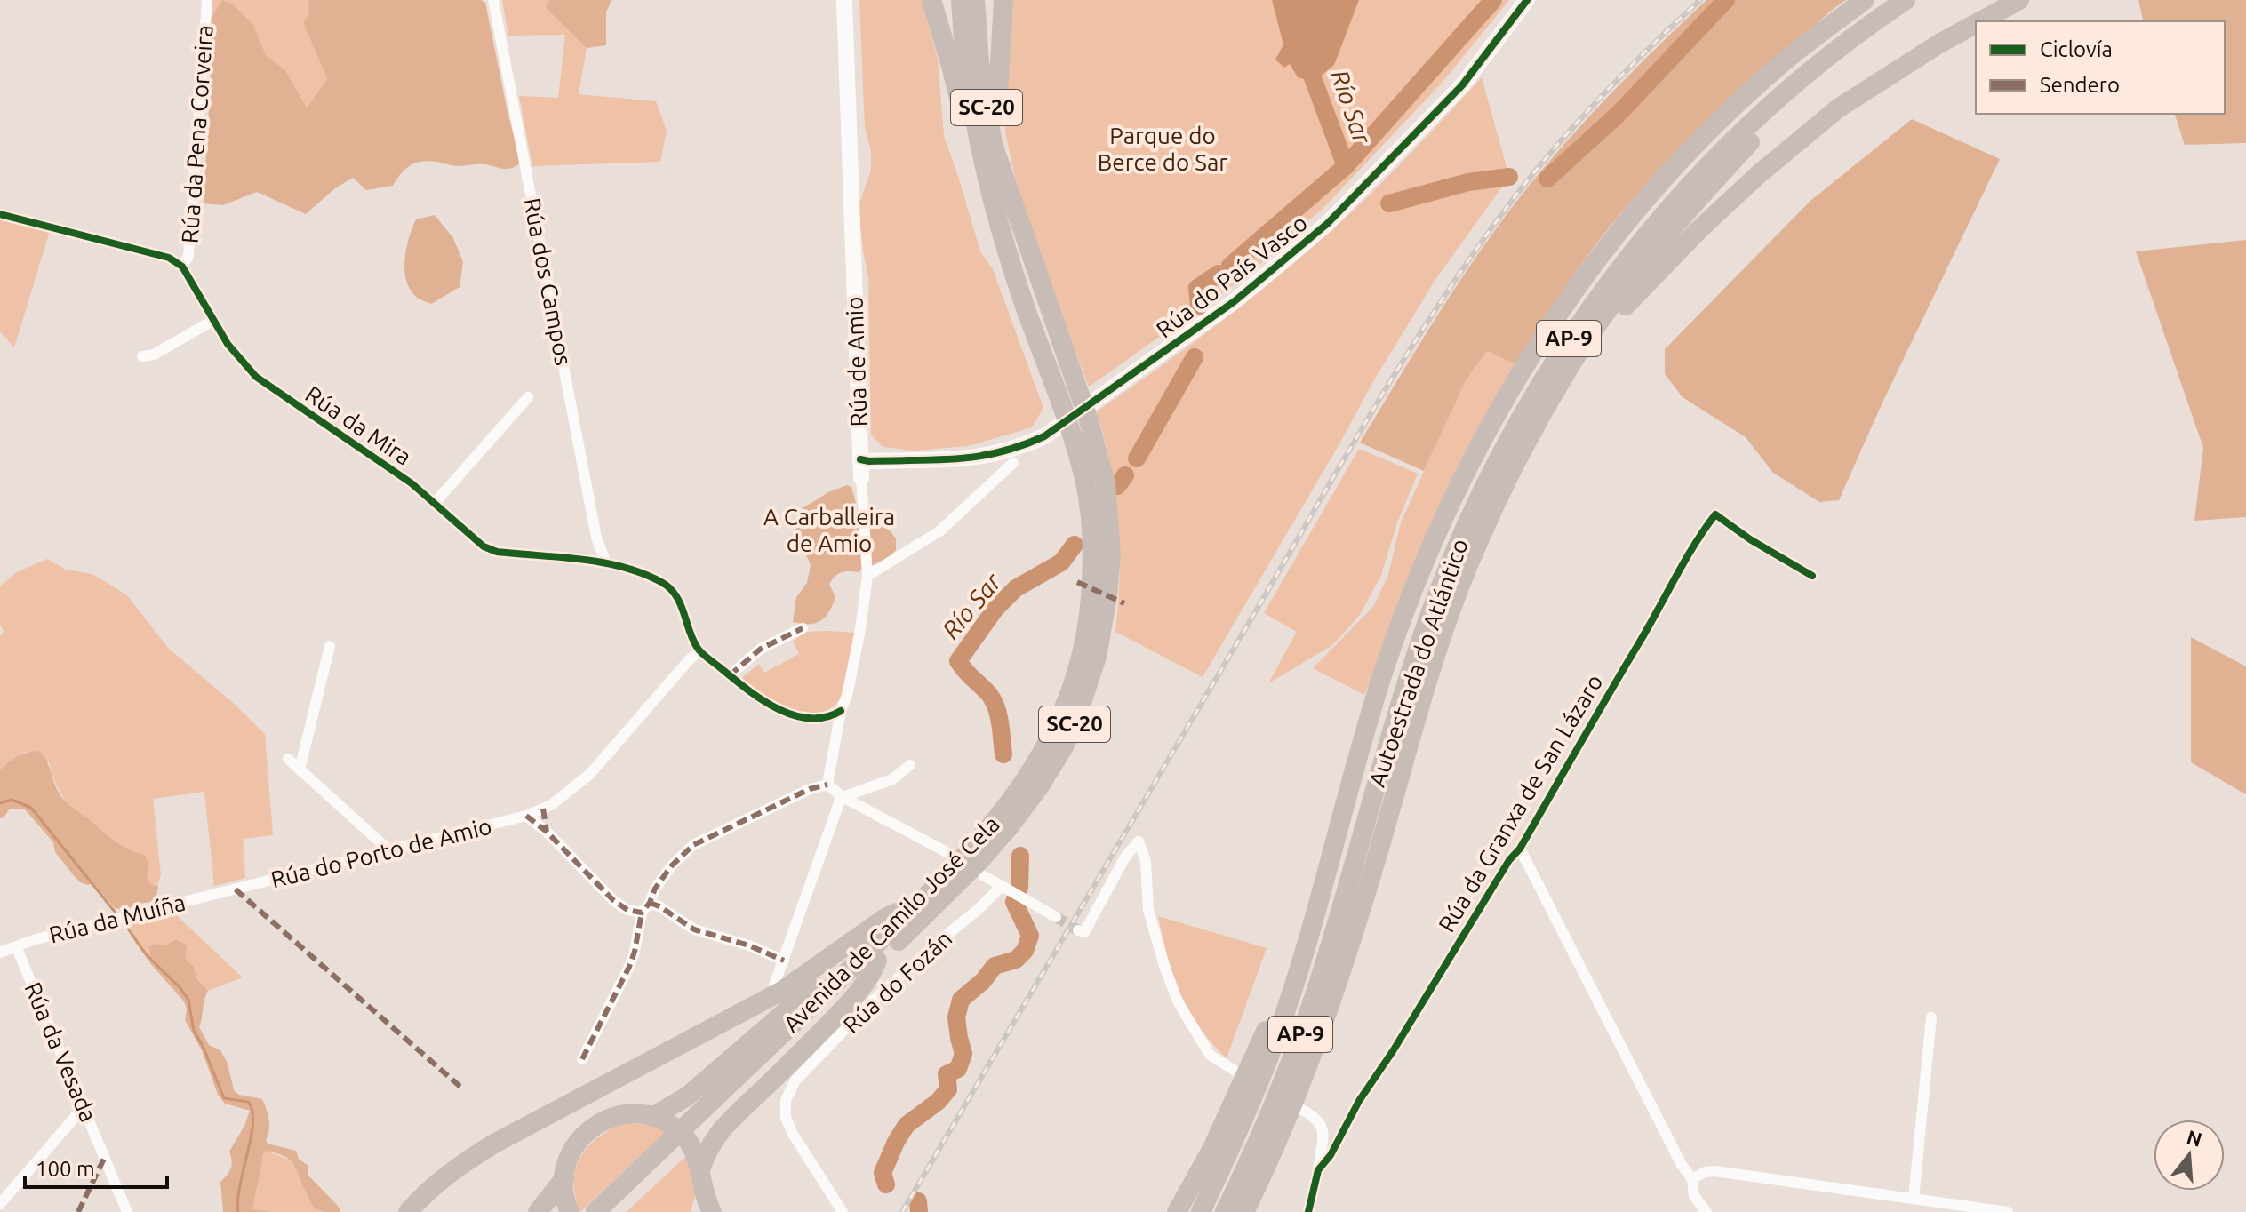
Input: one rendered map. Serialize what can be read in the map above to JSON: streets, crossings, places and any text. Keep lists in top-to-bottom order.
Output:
{
  "streets": {
    "highway": [
      "SC-20",
      "AP-9",
      "Autoestrada do Atlántico",
      "Avenida de Camilo José Cela"
    ],
    "street": [
      "Rúa da Pena Corveira",
      "Rúa do País Vasco",
      "Rúa dos Campos",
      "Rúa de Amio",
      "Rúa da Mira",
      "Rúa da Granxa de San Lázaro",
      "Rúa do Porto de Amio",
      "Rúa da Muíña",
      "Rúa do Fozán",
      "Rúa da Vesada"
    ]
  },
  "crossings": [
    ["Rúa da Pena Corveira", "Rúa da Mira"],
    ["Rúa do País Vasco", "Rúa de Amio"],
    ["Rúa dos Campos", "Rúa da Mira"],
    ["Rúa da Mira", "Rúa do Porto de Amio"],
    ["Rúa do Porto de Amio", "Rúa da Muíña"],
    ["Rúa da Muíña", "Rúa da Vesada"]
  ],
  "water": ["Río Sar"],
  "parks": ["Parque do Berce do Sar", "A Carballeira de Amio"],
  "legend": ["Ciclovía", "Sendero"],
  "scale_bar": "100 m",
  "north": "top"
}
